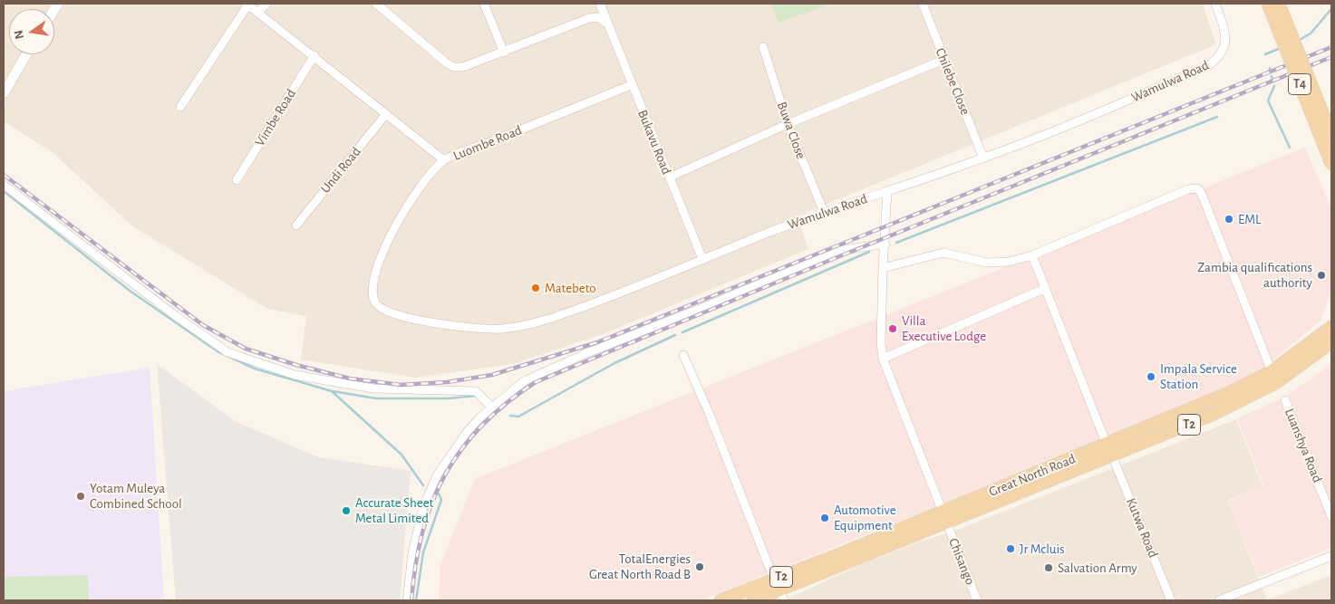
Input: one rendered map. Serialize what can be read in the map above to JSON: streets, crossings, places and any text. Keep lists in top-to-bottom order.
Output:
{
  "streets": {
    "main road": ["T4", "T2", "Great North Road"],
    "street": [
      "Chilebe Close",
      "Wamulwa Road",
      "Vimbe Road",
      "Buwa Close",
      "Bukavu Road",
      "Luombe Road",
      "Undi Road",
      "Luanshya Road",
      "Kutwa Road",
      "Chisango"
    ]
  },
  "crossings": [
    ["Chilebe Close", "Wamulwa Road"],
    ["Wamulwa Road", "Buwa Close"],
    ["Wamulwa Road", "Bukavu Road"],
    ["Wamulwa Road", "Luombe Road"],
    ["Wamulwa Road", "Chisango"],
    ["Bukavu Road", "Luombe Road"],
    ["Great North Road", "Kutwa Road"],
    ["Great North Road", "Chisango"]
  ],
  "places": [
    "EML",
    "Zambia qualifications authority",
    "Matebeto",
    "Villa Executive Lodge",
    "Impala Service Station",
    "Yotam Muleya Combined School",
    "Accurate Sheet Metal Limited",
    "Automotive Equipment",
    "Jr Mcluis",
    "TotalEnergies Great North Road B",
    "Salvation Army"
  ],
  "north": "left"
}
